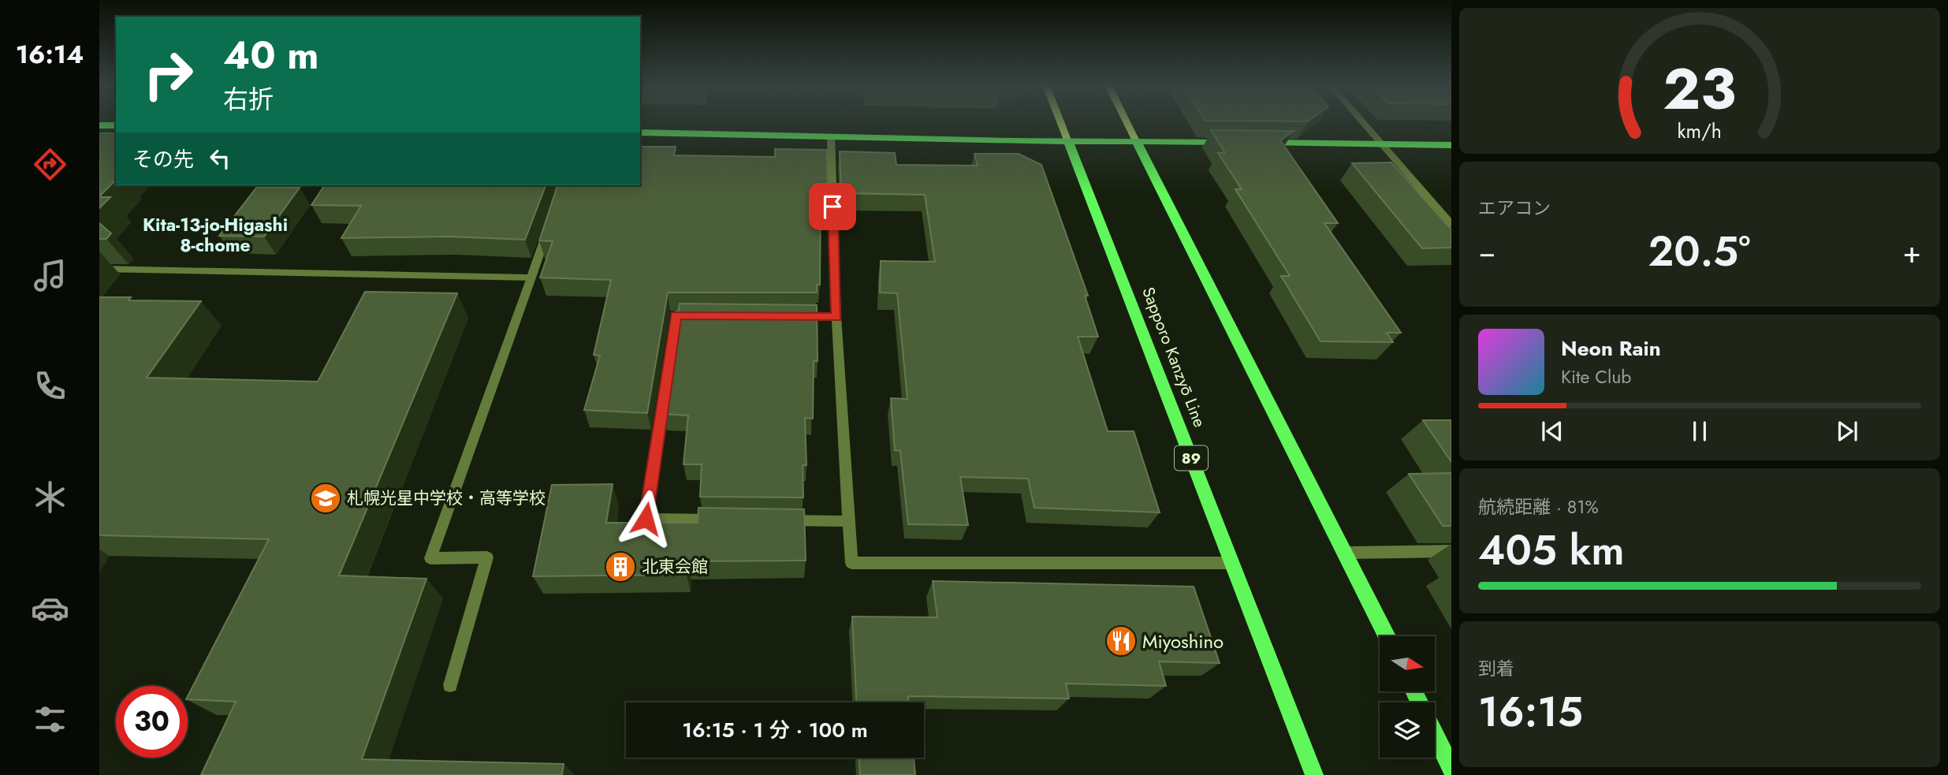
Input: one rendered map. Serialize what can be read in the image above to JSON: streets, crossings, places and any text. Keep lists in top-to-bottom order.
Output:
{
  "streets": {
    "main road": ["Sapporo Kanzyō Line", "89"]
  },
  "districts": ["Kita-13-jo-Higashi 8-chome"],
  "places": {
    "school or university": ["札幌光星中学校・高等学校"],
    "building": ["北東会館"],
    "restaurant": ["Miyoshino"]
  },
  "north": "right",
  "page": {
    "tabs": "16:14",
    "turn": ["40 m", "右折"],
    "then": "その先",
    "tile": [
      "エアコン",
      ["航続距離 · 81%", "405 km"],
      ["到着", "16:15"]
    ],
    "heat": ["−", "20.5°", "+"],
    "song": ["Neon Rain", "Kite Club"],
    "limit": "30",
    "trip": "16:15 · 1 分 · 100 m",
    "gauge": ["23", "km/h"]
  }
}
